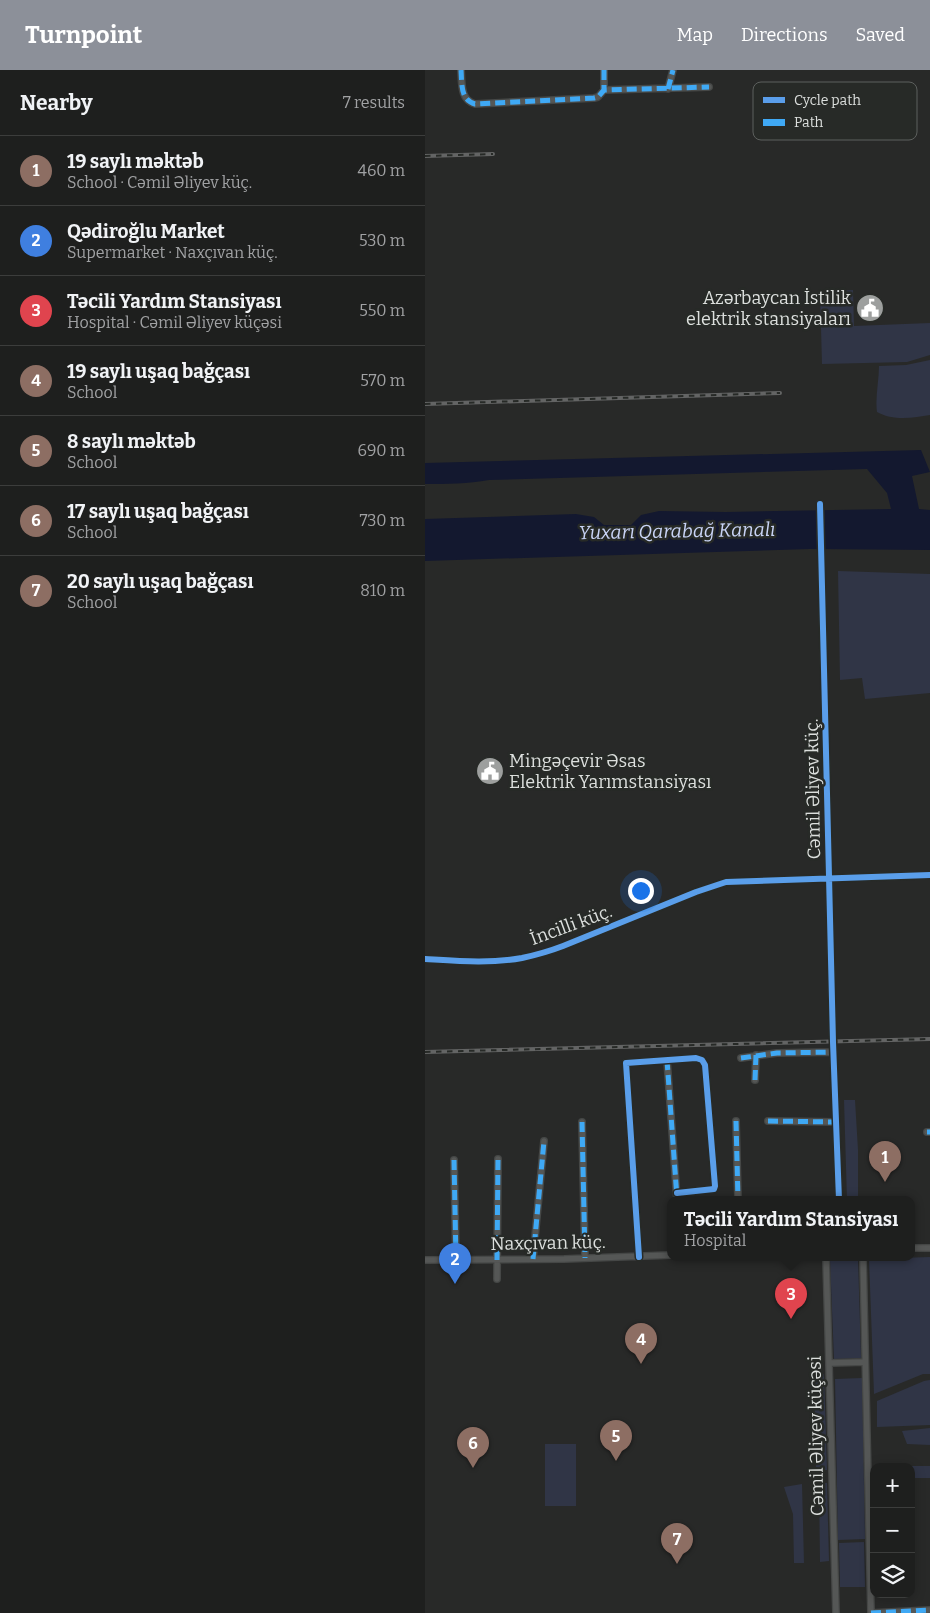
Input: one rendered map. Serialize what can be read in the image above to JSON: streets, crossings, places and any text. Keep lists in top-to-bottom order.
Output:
{
  "streets": {
    "street": [
      "Cəmil Əliyev küç.",
      "İncilli küç.",
      "Naxçıvan küç.",
      "Cəmil Əliyev küçəsi"
    ]
  },
  "crossings": [
    ["Cəmil Əliyev küç.", "İncilli küç."]
  ],
  "water": ["Yuxarı Qarabağ Kanalı"],
  "places": {
    "public building": ["Azərbaycan İstilik elektrik stansiyaları", "Mingəçevir Əsas Elektrik Yarımstansiyası"]
  },
  "legend": ["Cycle path", "Path"],
  "page": {
    "header": "Turnpoint",
    "nav": ["Map", "Directions", "Saved"],
    "heading": ["Nearby", "7 results"],
    "list": [
      {
        "mark": "1",
        "name": "19 saylı məktəb",
        "note": "School · Cəmil Əliyev küç.",
        "value": "460 m"
      },
      {
        "mark": "2",
        "name": "Qədiroğlu Market",
        "note": "Supermarket · Naxçıvan küç.",
        "value": "530 m"
      },
      {
        "mark": "3",
        "name": "Təcili Yardım Stansiyası",
        "note": "Hospital · Cəmil Əliyev küçəsi",
        "value": "550 m"
      },
      {
        "mark": "4",
        "name": "19 saylı uşaq bağçası",
        "note": "School",
        "value": "570 m"
      },
      {
        "mark": "5",
        "name": "8 saylı məktəb",
        "note": "School",
        "value": "690 m"
      },
      {
        "mark": "6",
        "name": "17 saylı uşaq bağçası",
        "note": "School",
        "value": "730 m"
      },
      {
        "mark": "7",
        "name": "20 saylı uşaq bağçası",
        "note": "School",
        "value": "810 m"
      }
    ],
    "pins": [
      "1",
      "2",
      "3",
      "4",
      "5",
      "6",
      "7"
    ],
    "popup": ["Təcili Yardım Stansiyası", "Hospital"],
    "map_buttons": ["+", "−"]
  }
}
